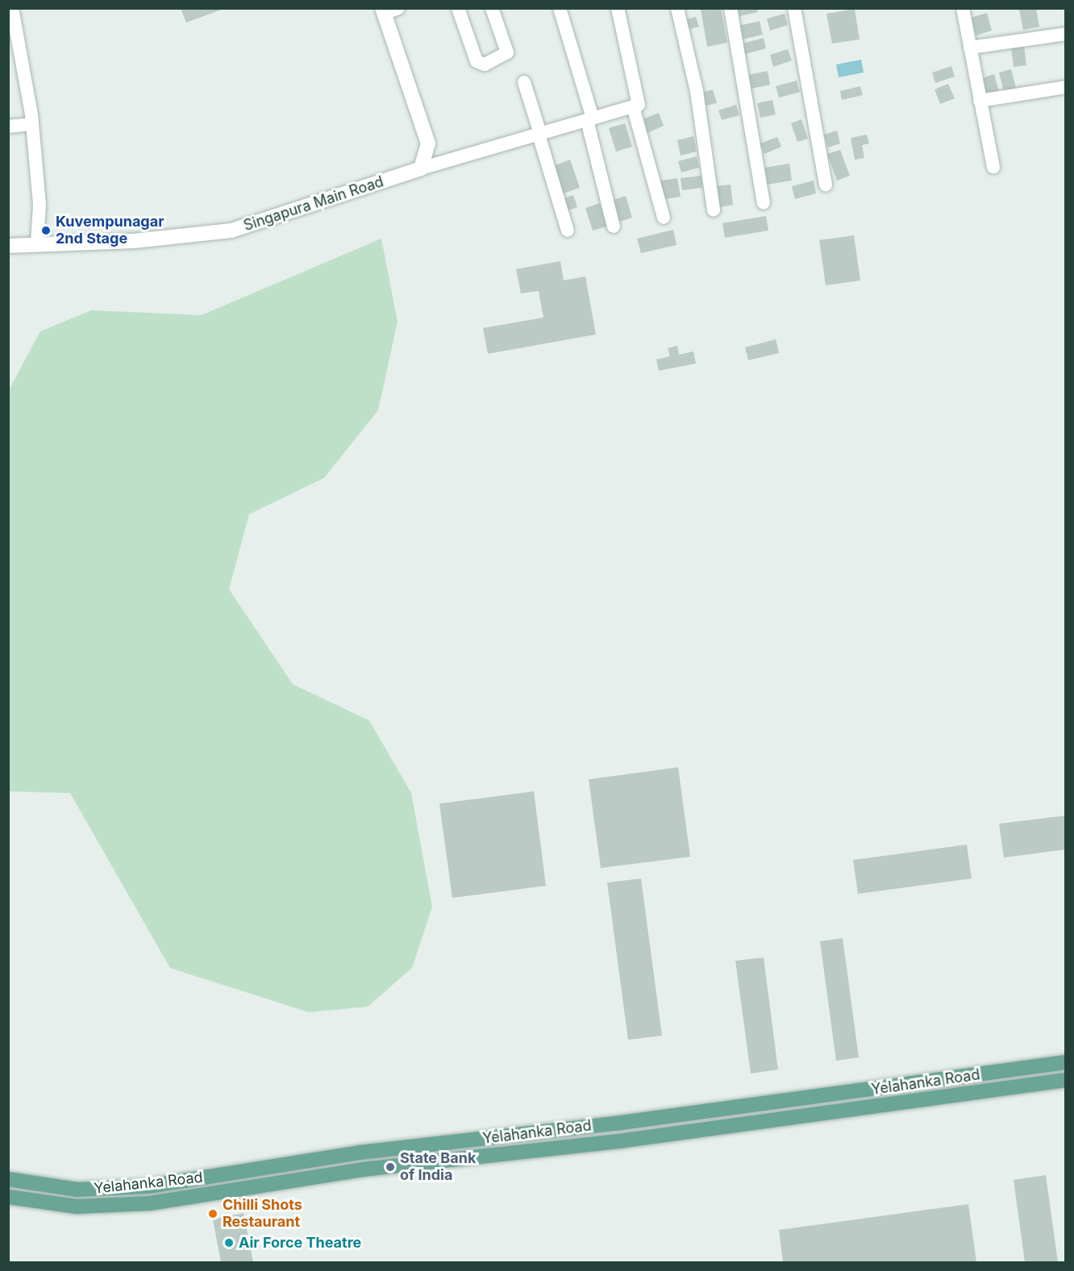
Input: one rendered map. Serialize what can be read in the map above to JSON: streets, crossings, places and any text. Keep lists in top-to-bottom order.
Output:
{
  "streets": {
    "main road": ["Yelahanka Road"],
    "street": ["Singapura Main Road"]
  },
  "places": [
    "Kuvempunagar 2nd Stage",
    "State Bank of India",
    "Chilli Shots Restaurant",
    "Air Force Theatre"
  ]
}
